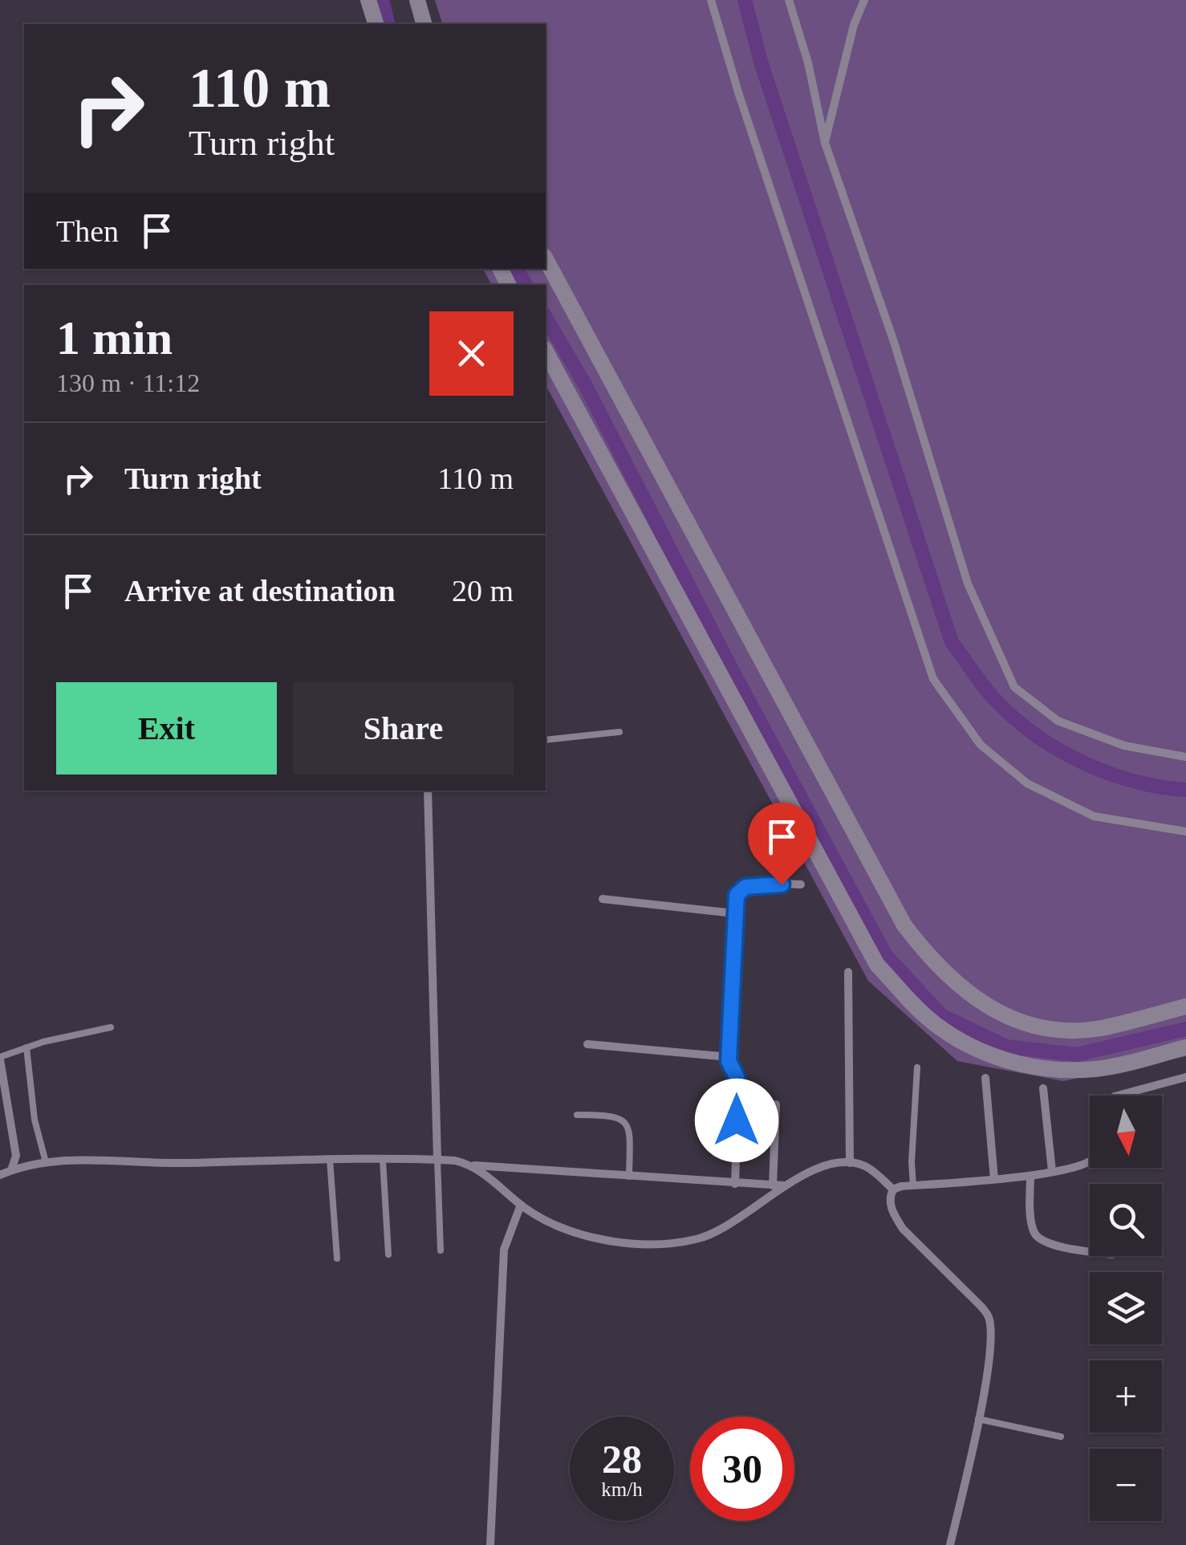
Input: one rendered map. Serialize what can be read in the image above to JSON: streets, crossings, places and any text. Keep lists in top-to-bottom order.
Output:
{
  "north": "bottom",
  "page": {
    "turn": ["110 m", "Turn right"],
    "then": "Then",
    "heading": ["1 min", "130 m · 11:12"],
    "list": [
      {
        "name": "Turn right",
        "value": "110 m"
      },
      {
        "name": "Arrive at destination",
        "value": "20 m"
      }
    ],
    "buttons": ["Exit", "Share"],
    "map_buttons": ["+", "−"],
    "speed": "28 km/h",
    "limit": "30"
  }
}
